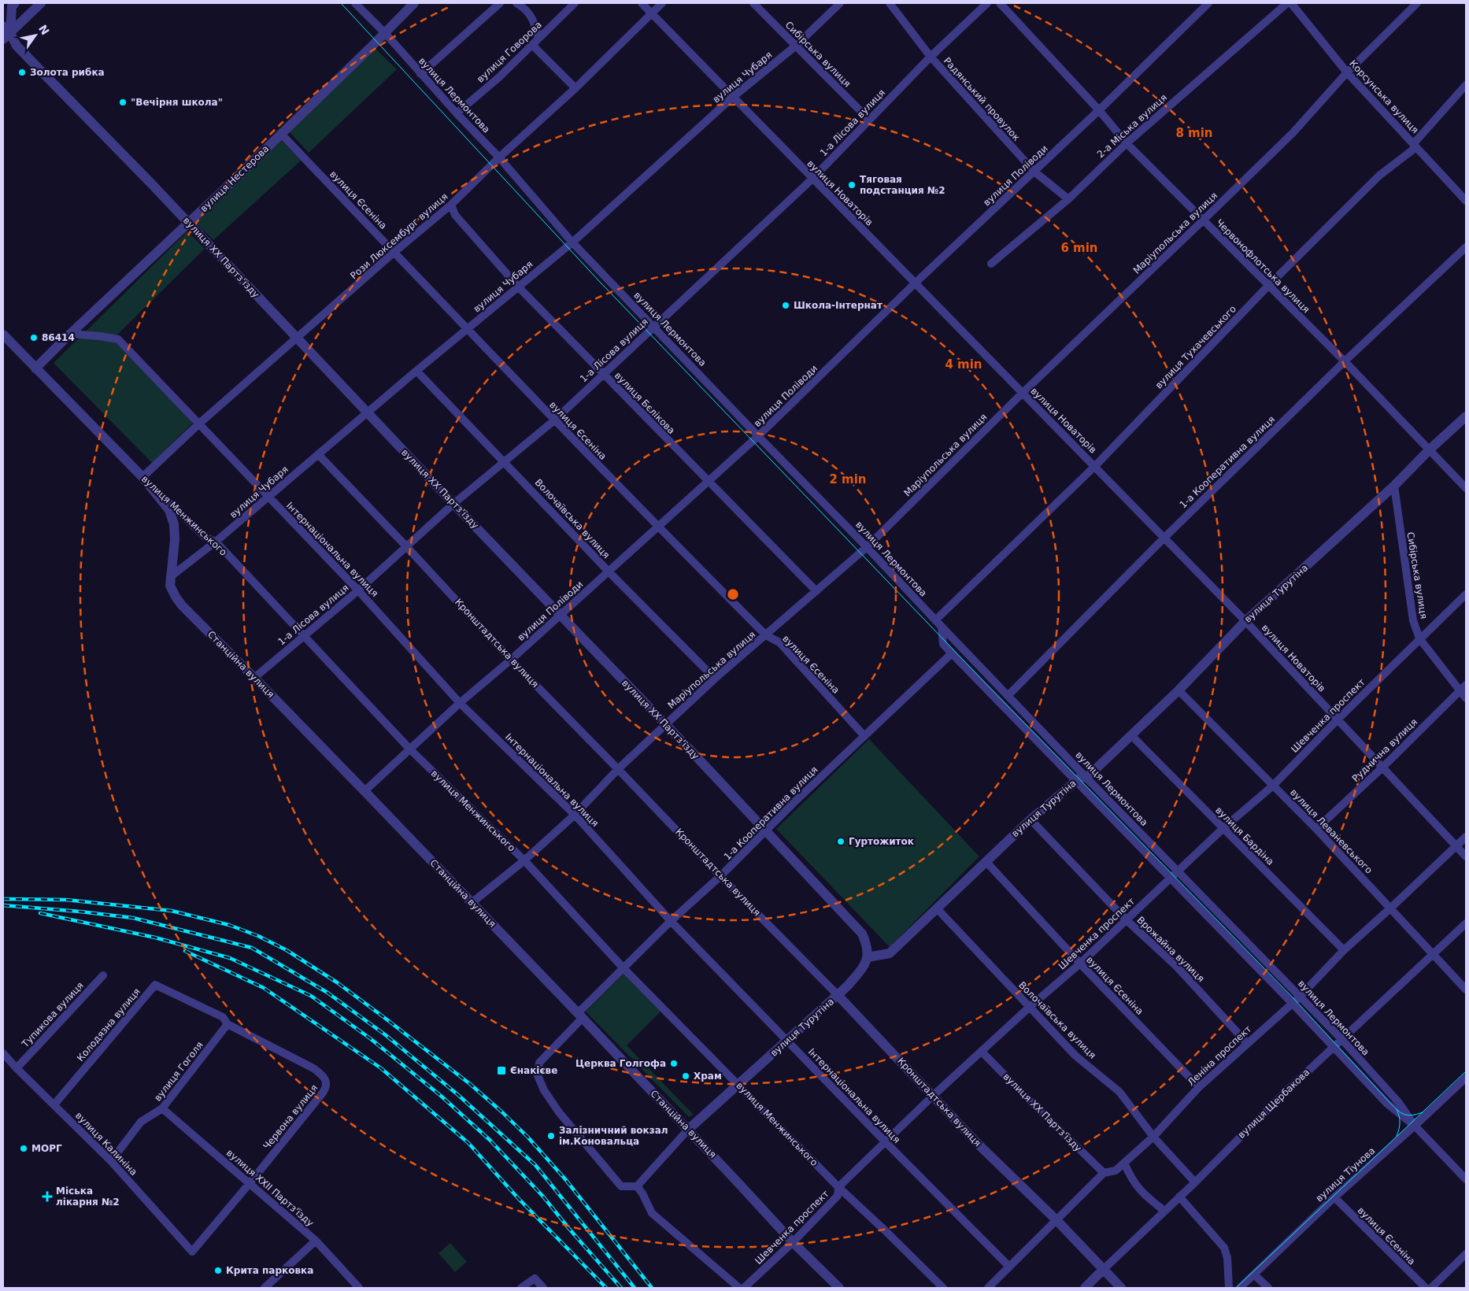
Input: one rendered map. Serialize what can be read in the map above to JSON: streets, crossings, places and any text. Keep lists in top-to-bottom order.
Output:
{
  "streets": {
    "street": [
      "вулиця Говорова",
      "Сибірська вулиця",
      "вулиця Чубаря",
      "вулиця Лермонтова",
      "Корсунська вулиця",
      "Радянський провулок",
      "1-а Лісова вулиця",
      "2-а Міська вулиця",
      "вулиця Поліводи",
      "вулиця Нестерова",
      "вулиця Новаторів",
      "вулиця Єсеніна",
      "Маріупольська вулиця",
      "Рози Люксембург вулиця",
      "вулиця XX Партз'їзду",
      "Червонофлотська вулиця",
      "вулиця Тухачевського",
      "вулиця Бєлікова",
      "1-а Кооперативна вулиця",
      "вулиця Менжинського",
      "Волочаївська вулиця",
      "Інтернаціональна вулиця",
      "вулиця Турутіна",
      "Кронштадтська вулиця",
      "Станційна вулиця",
      "Шевченка проспект",
      "Руднична вулиця",
      "вулиця Леваневського",
      "вулиця Бардіна",
      "Врожайна вулиця",
      "Тупикова вулиця",
      "Колодязна вулиця",
      "Леніна проспект",
      "вулиця Гоголя",
      "вулиця Щербакова",
      "Червона вулиця",
      "вулиця Калиніна",
      "вулиця Тіунова",
      "вулиця XXII Партз'їзду"
    ]
  },
  "crossings": [
    ["вулиця Говорова", "вулиця Лермонтова"],
    ["Сибірська вулиця", "вулиця Чубаря"],
    ["Сибірська вулиця", "1-а Лісова вулиця"],
    ["Сибірська вулиця", "вулиця Турутіна"],
    ["Сибірська вулиця", "Шевченка проспект"],
    ["Сибірська вулиця", "Руднична вулиця"],
    ["вулиця Чубаря", "вулиця Лермонтова"],
    ["вулиця Чубаря", "вулиця Новаторів"],
    ["вулиця Чубаря", "вулиця Єсеніна"],
    ["вулиця Чубаря", "вулиця XX Партз'їзду"],
    ["вулиця Чубаря", "вулиця Бєлікова"],
    ["вулиця Чубаря", "вулиця Менжинського"],
    ["вулиця Чубаря", "Волочаївська вулиця"],
    ["вулиця Чубаря", "Інтернаціональна вулиця"],
    ["вулиця Чубаря", "Кронштадтська вулиця"],
    ["вулиця Чубаря", "Станційна вулиця"],
    ["вулиця Лермонтова", "1-а Лісова вулиця"],
    ["вулиця Лермонтова", "вулиця Поліводи"],
    ["вулиця Лермонтова", "вулиця Нестерова"],
    ["вулиця Лермонтова", "Маріупольська вулиця"],
    ["вулиця Лермонтова", "Рози Люксембург вулиця"],
    ["вулиця Лермонтова", "вулиця Тухачевського"],
    ["вулиця Лермонтова", "1-а Кооперативна вулиця"],
    ["вулиця Лермонтова", "вулиця Турутіна"],
    ["вулиця Лермонтова", "Шевченка проспект"],
    ["вулиця Лермонтова", "Леніна проспект"],
    ["вулиця Лермонтова", "вулиця Щербакова"],
    ["вулиця Лермонтова", "вулиця Тіунова"],
    ["Корсунська вулиця", "Маріупольська вулиця"],
    ["Корсунська вулиця", "вулиця Тухачевського"],
    ["Радянський провулок", "1-а Лісова вулиця"],
    ["Радянський провулок", "2-а Міська вулиця"],
    ["Радянський провулок", "вулиця Поліводи"],
    ["1-а Лісова вулиця", "вулиця Новаторів"],
    ["1-а Лісова вулиця", "вулиця Єсеніна"],
    ["1-а Лісова вулиця", "вулиця XX Партз'їзду"],
    ["1-а Лісова вулиця", "вулиця Бєлікова"],
    ["1-а Лісова вулиця", "вулиця Менжинського"],
    ["1-а Лісова вулиця", "Волочаївська вулиця"],
    ["1-а Лісова вулиця", "Інтернаціональна вулиця"],
    ["1-а Лісова вулиця", "Кронштадтська вулиця"],
    ["1-а Лісова вулиця", "Станційна вулиця"],
    ["2-а Міська вулиця", "Червонофлотська вулиця"],
    ["вулиця Поліводи", "вулиця Новаторів"],
    ["вулиця Поліводи", "вулиця Єсеніна"],
    ["вулиця Поліводи", "вулиця XX Партз'їзду"],
    ["вулиця Поліводи", "Червонофлотська вулиця"],
    ["вулиця Поліводи", "вулиця Бєлікова"],
    ["вулиця Поліводи", "вулиця Менжинського"],
    ["вулиця Поліводи", "Волочаївська вулиця"],
    ["вулиця Поліводи", "Інтернаціональна вулиця"],
    ["вулиця Поліводи", "Кронштадтська вулиця"],
    ["вулиця Поліводи", "Станційна вулиця"],
    ["вулиця Нестерова", "вулиця Єсеніна"],
    ["вулиця Нестерова", "вулиця XX Партз'їзду"],
    ["вулиця Нестерова", "вулиця Менжинського"],
    ["вулиця Нестерова", "Інтернаціональна вулиця"],
    ["вулиця Новаторів", "Маріупольська вулиця"],
    ["вулиця Новаторів", "Рози Люксембург вулиця"],
    ["вулиця Новаторів", "вулиця Тухачевського"],
    ["вулиця Новаторів", "1-а Кооперативна вулиця"],
    ["вулиця Новаторів", "вулиця Турутіна"],
    ["вулиця Новаторів", "Шевченка проспект"],
    ["вулиця Новаторів", "Руднична вулиця"],
    ["вулиця Новаторів", "Леніна проспект"],
    ["вулиця Єсеніна", "Маріупольська вулиця"],
    ["вулиця Єсеніна", "Рози Люксембург вулиця"],
    ["вулиця Єсеніна", "1-а Кооперативна вулиця"],
    ["вулиця Єсеніна", "вулиця Турутіна"],
    ["вулиця Єсеніна", "Шевченка проспект"],
    ["вулиця Єсеніна", "Леніна проспект"],
    ["вулиця Єсеніна", "вулиця Тіунова"],
    ["Маріупольська вулиця", "вулиця XX Партз'їзду"],
    ["Маріупольська вулиця", "Червонофлотська вулиця"],
    ["Маріупольська вулиця", "вулиця Бєлікова"],
    ["Маріупольська вулиця", "вулиця Менжинського"],
    ["Маріупольська вулиця", "Волочаївська вулиця"],
    ["Маріупольська вулиця", "Інтернаціональна вулиця"],
    ["Маріупольська вулиця", "Кронштадтська вулиця"],
    ["Маріупольська вулиця", "Станційна вулиця"],
    ["Рози Люксембург вулиця", "вулиця XX Партз'їзду"],
    ["Рози Люксембург вулиця", "вулиця Бєлікова"],
    ["Рози Люксембург вулиця", "вулиця Менжинського"],
    ["Рози Люксембург вулиця", "Інтернаціональна вулиця"],
    ["Рози Люксембург вулиця", "Станційна вулиця"],
    ["вулиця XX Партз'їзду", "1-а Кооперативна вулиця"],
    ["вулиця XX Партз'їзду", "вулиця Турутіна"],
    ["вулиця XX Партз'їзду", "Шевченка проспект"],
    ["вулиця XX Партз'їзду", "Леніна проспект"],
    ["Червонофлотська вулиця", "вулиця Тухачевського"],
    ["Червонофлотська вулиця", "1-а Кооперативна вулиця"],
    ["Червонофлотська вулиця", "вулиця Турутіна"],
    ["1-а Кооперативна вулиця", "вулиця Менжинського"],
    ["1-а Кооперативна вулиця", "Інтернаціональна вулиця"],
    ["1-а Кооперативна вулиця", "Кронштадтська вулиця"],
    ["1-а Кооперативна вулиця", "Станційна вулиця"],
    ["вулиця Менжинського", "вулиця Турутіна"],
    ["вулиця Менжинського", "Станційна вулиця"],
    ["вулиця Менжинського", "Шевченка проспект"],
    ["Волочаївська вулиця", "вулиця Турутіна"],
    ["Волочаївська вулиця", "Шевченка проспект"],
    ["Волочаївська вулиця", "Леніна проспект"],
    ["Волочаївська вулиця", "вулиця Щербакова"],
    ["Інтернаціональна вулиця", "вулиця Турутіна"],
    ["Інтернаціональна вулиця", "Шевченка проспект"],
    ["Інтернаціональна вулиця", "Леніна проспект"],
    ["вулиця Турутіна", "Кронштадтська вулиця"],
    ["вулиця Турутіна", "Станційна вулиця"],
    ["вулиця Турутіна", "вулиця Леваневського"],
    ["вулиця Турутіна", "вулиця Бардіна"],
    ["вулиця Турутіна", "Врожайна вулиця"],
    ["Кронштадтська вулиця", "Шевченка проспект"],
    ["Кронштадтська вулиця", "Леніна проспект"],
    ["Кронштадтська вулиця", "вулиця Щербакова"],
    ["Станційна вулиця", "Шевченка проспект"],
    ["Шевченка проспект", "вулиця Леваневського"],
    ["Шевченка проспект", "вулиця Бардіна"],
    ["Шевченка проспект", "Врожайна вулиця"],
    ["Руднична вулиця", "вулиця Леваневського"],
    ["вулиця Леваневського", "Леніна проспект"],
    ["вулиця Леваневського", "вулиця Щербакова"],
    ["вулиця Бардіна", "Леніна проспект"],
    ["Врожайна вулиця", "Леніна проспект"],
    ["Тупикова вулиця", "вулиця Калиніна"],
    ["Колодязна вулиця", "вулиця Гоголя"],
    ["Колодязна вулиця", "Червона вулиця"],
    ["Колодязна вулиця", "вулиця Калиніна"],
    ["вулиця Гоголя", "Червона вулиця"],
    ["вулиця Гоголя", "вулиця Калиніна"],
    ["вулиця Гоголя", "вулиця XXII Партз'їзду"],
    ["Червона вулиця", "вулиця Калиніна"],
    ["Червона вулиця", "вулиця XXII Партз'їзду"]
  ],
  "places": {
    "other": [
      "Золота рибка",
      "\"Вечірня школа\"",
      "Тяговая подстанция №2",
      "Школа-Інтернат",
      "86414",
      "Гуртожиток",
      "Церква Голгофа",
      "Храм",
      "Залізничний вокзал ім.Коновальца",
      "МОРГ",
      "Крита парковка"
    ],
    "transit": ["Єнакієве"],
    "health": ["Міська лікарня №2"]
  },
  "north": "top right",
  "rings": [
    "8 min",
    "6 min",
    "4 min",
    "2 min"
  ]
}
